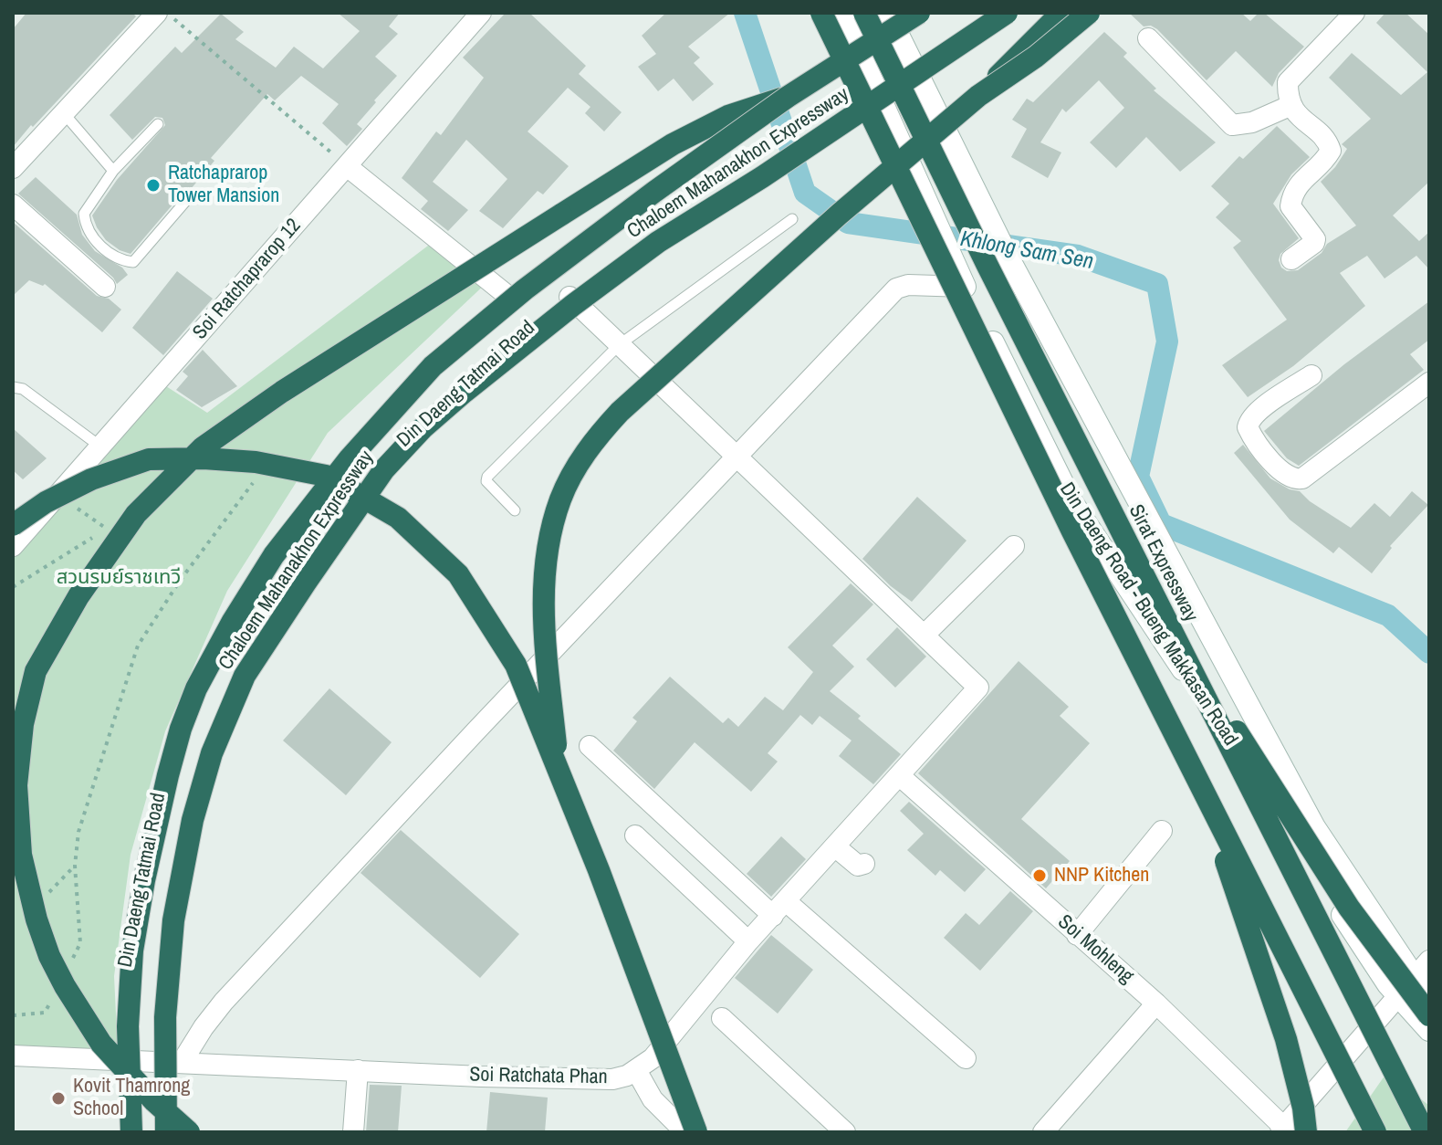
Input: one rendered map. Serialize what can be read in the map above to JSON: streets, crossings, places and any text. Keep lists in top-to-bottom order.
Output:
{
  "streets": {
    "highway": ["Chaloem Mahanakhon Expressway", "Sirat Expressway"],
    "street": [
      "Soi Ratchaprarop 12",
      "Din Daeng Tatmai Road",
      "Din Daeng Road - Bueng Makkasan Road",
      "Soi Mohleng",
      "Soi Ratchata Phan"
    ]
  },
  "crossings": [
    ["Chaloem Mahanakhon Expressway", "Din Daeng Tatmai Road"],
    ["Din Daeng Tatmai Road", "Din Daeng Road - Bueng Makkasan Road"],
    ["Din Daeng Tatmai Road", "Soi Ratchata Phan"],
    ["Soi Mohleng", "Soi Ratchata Phan"]
  ],
  "water": ["Khlong Sam Sen"],
  "parks": ["สวนรมย์ราชเทวี"],
  "places": ["Ratchaprarop Tower Mansion", "NNP Kitchen", "Kovit Thamrong School"]
}
